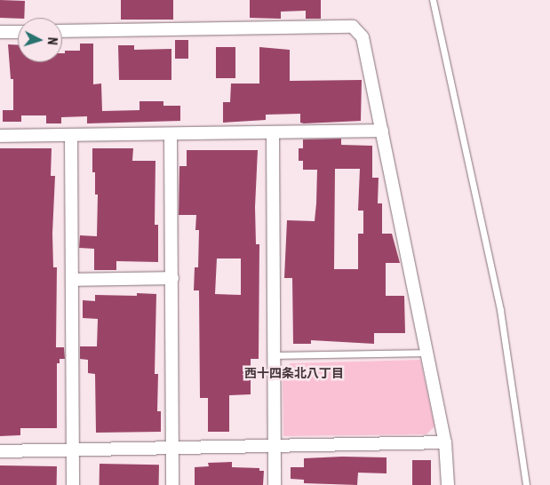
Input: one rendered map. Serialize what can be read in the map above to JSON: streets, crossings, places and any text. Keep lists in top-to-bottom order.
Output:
{
  "districts": ["西十四条北八丁目"],
  "north": "right"
}
